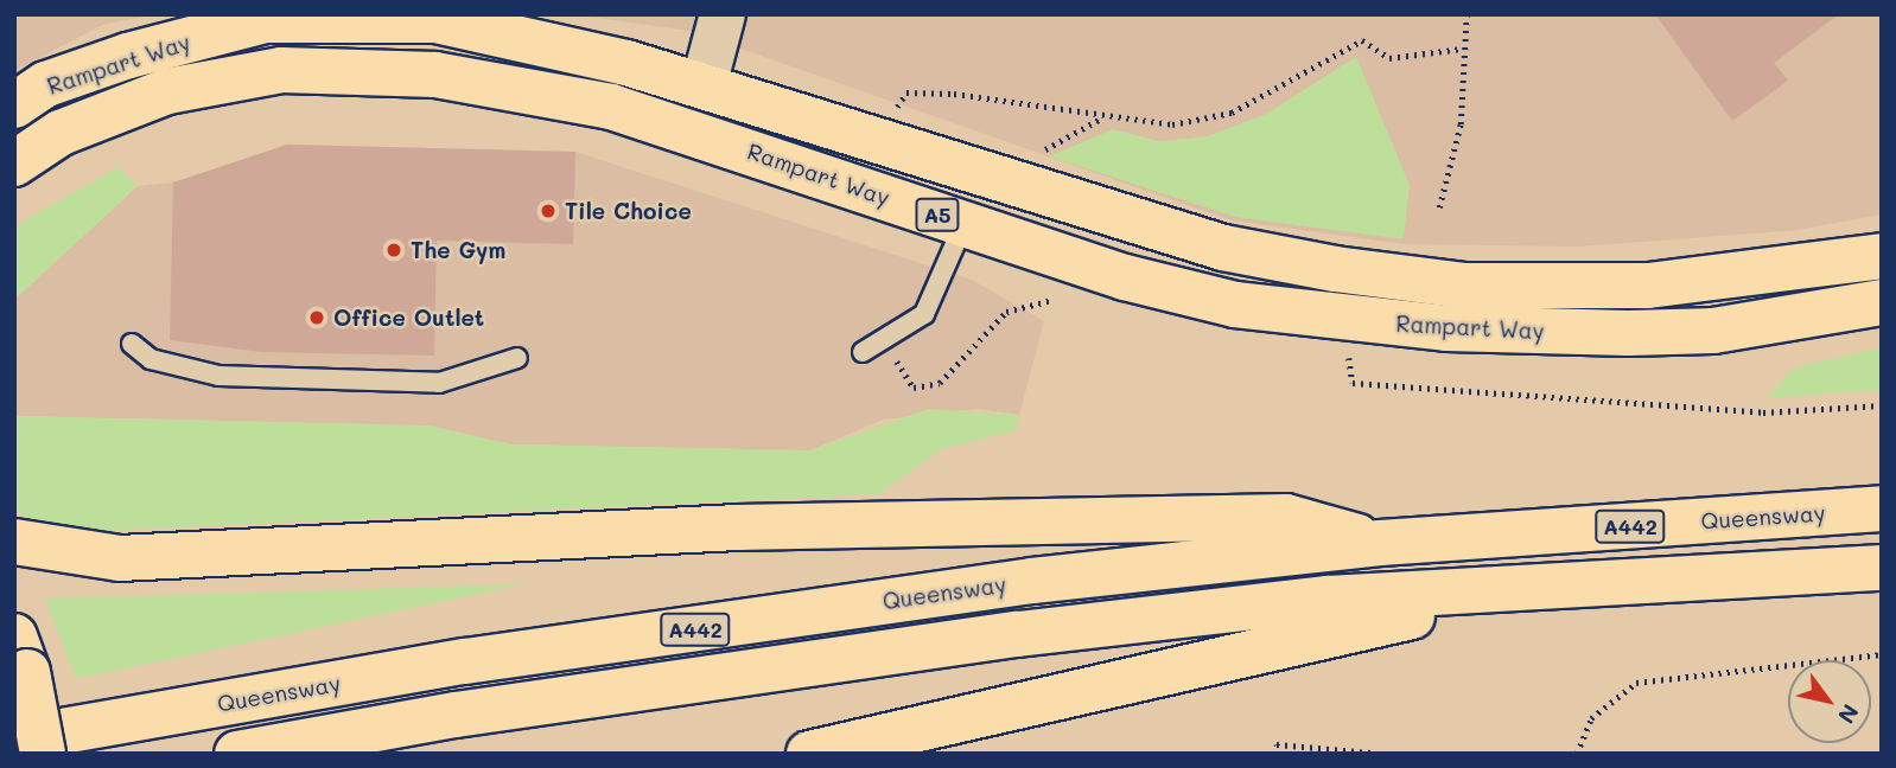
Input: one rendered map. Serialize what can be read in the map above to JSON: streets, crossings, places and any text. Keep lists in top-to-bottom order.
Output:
{
  "streets": {
    "main road": [
      "Rampart Way",
      "A5",
      "Queensway",
      "A442"
    ]
  },
  "crossings": [
    ["Queensway", "A442"]
  ],
  "places": ["Tile Choice", "The Gym", "Office Outlet"],
  "north": "bottom right"
}
